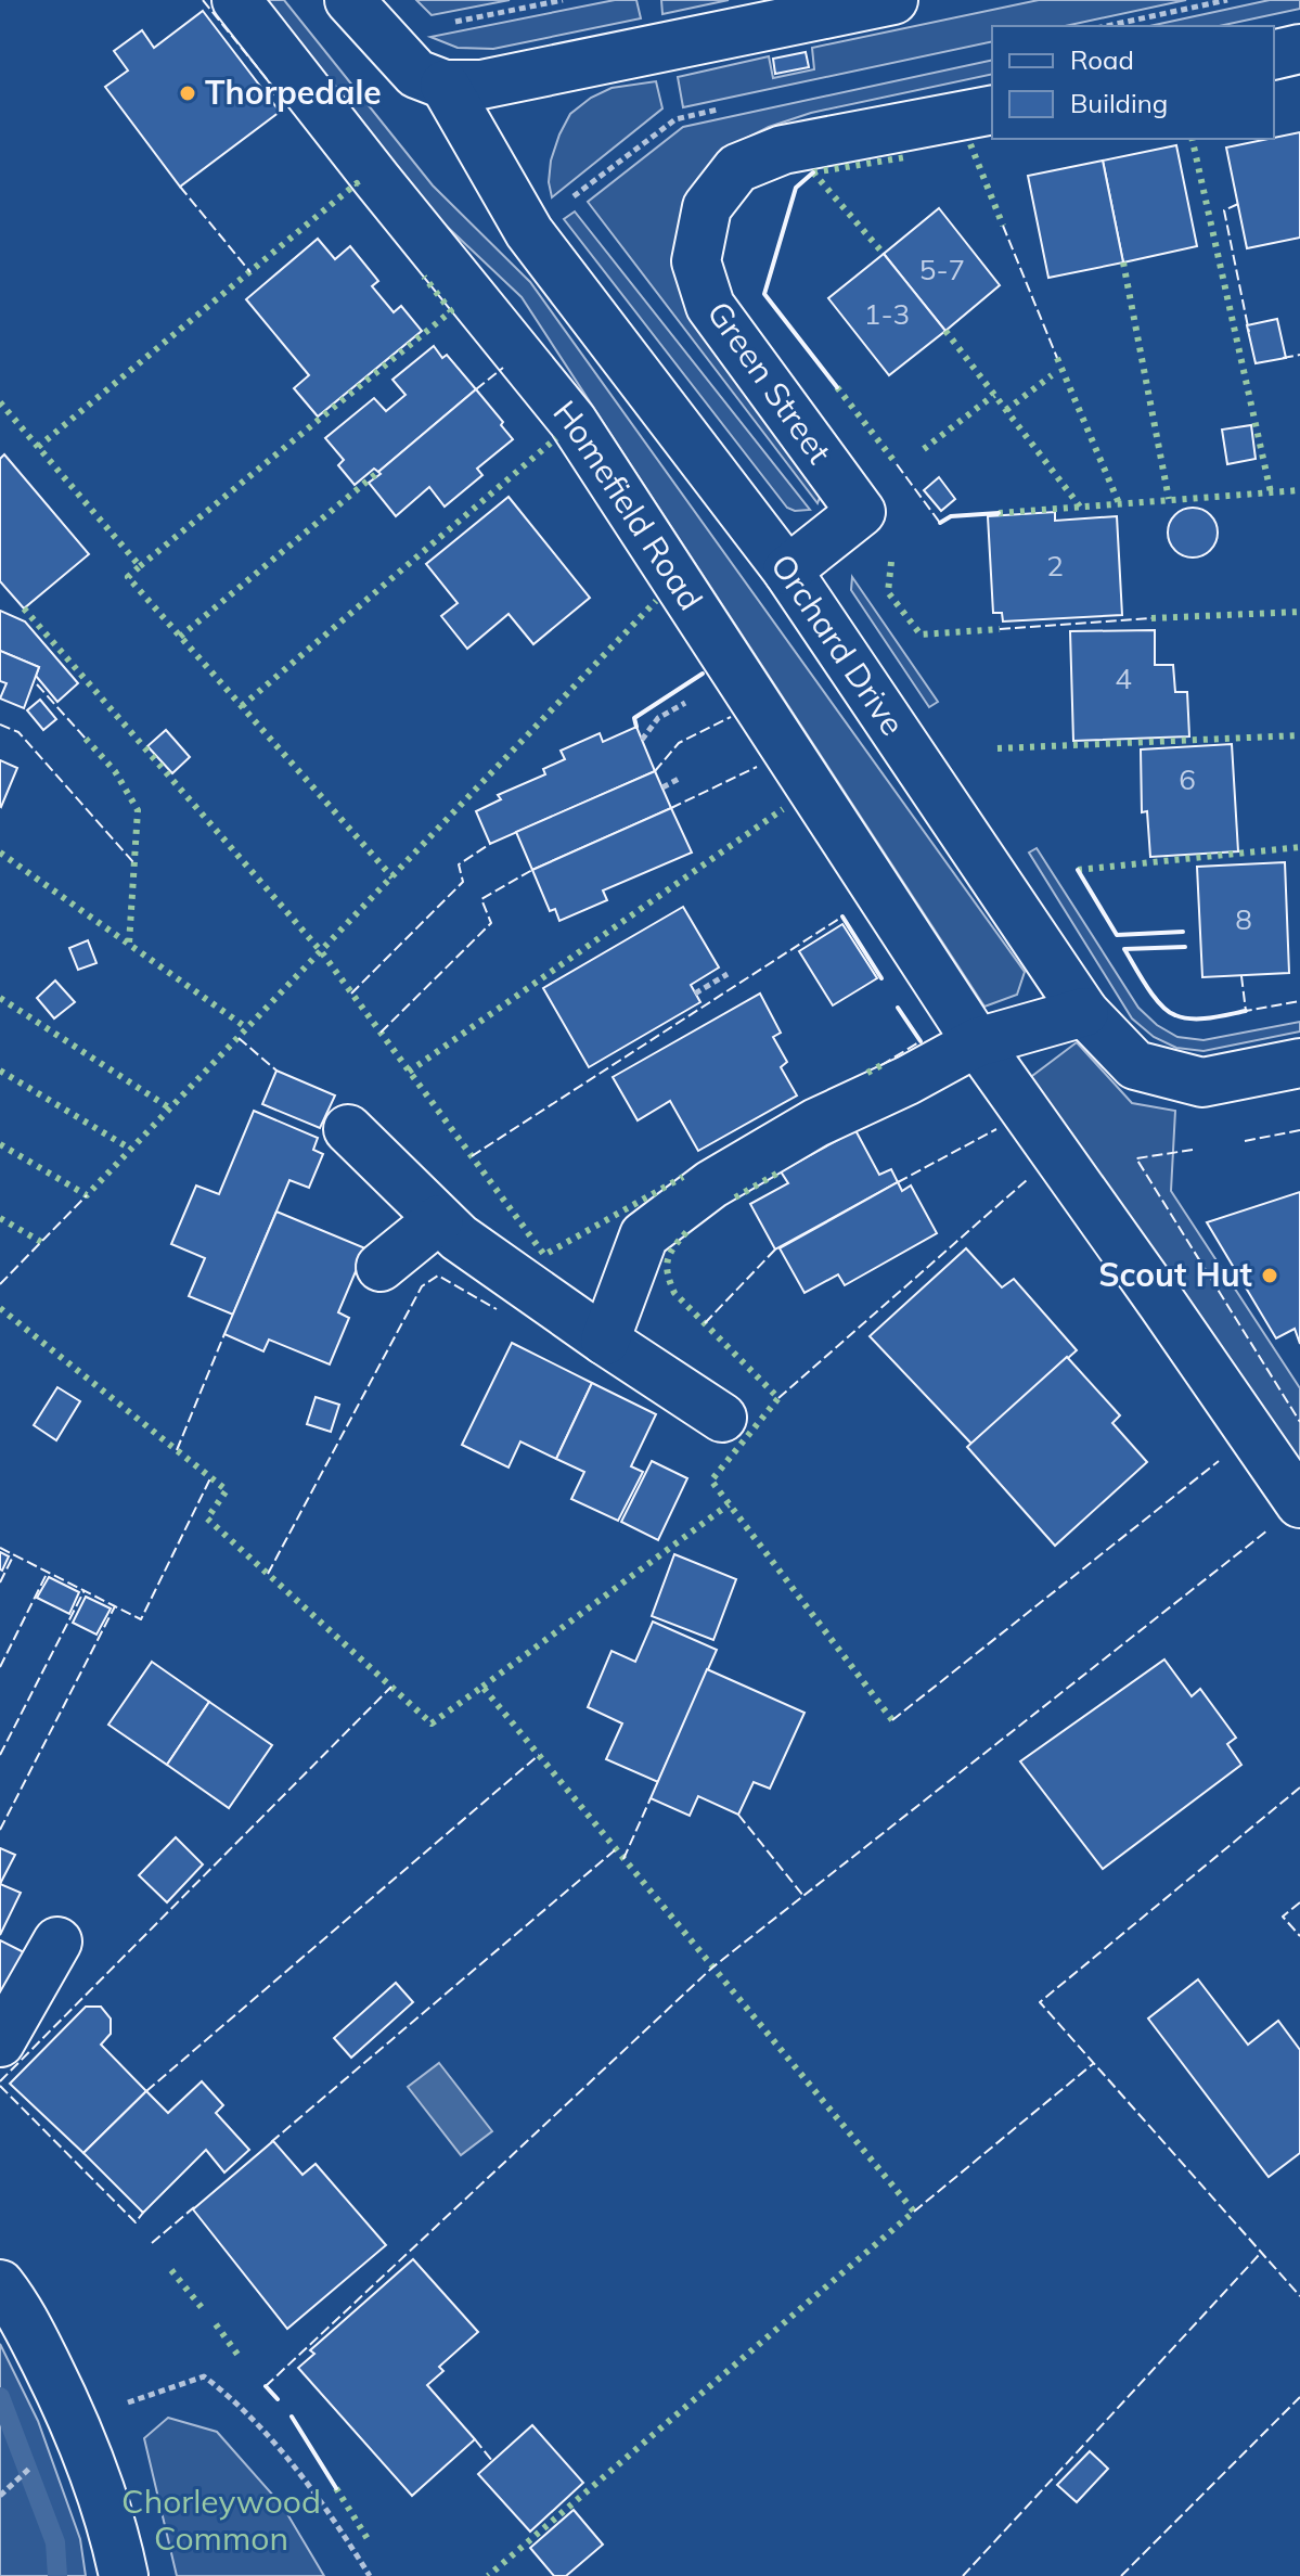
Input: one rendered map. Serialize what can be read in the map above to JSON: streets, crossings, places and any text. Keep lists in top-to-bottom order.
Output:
{
  "streets": {
    "street": ["Green Street", "Homefield Road", "Orchard Drive"]
  },
  "crossings": [
    ["Green Street", "Orchard Drive"]
  ],
  "parks": ["Chorleywood Common"],
  "places": ["Thorpedale", "Scout Hut"],
  "house_numbers": [
    "5-7",
    "1-3",
    "2",
    "4",
    "6",
    "8"
  ],
  "legend": ["Road", "Building"]
}
